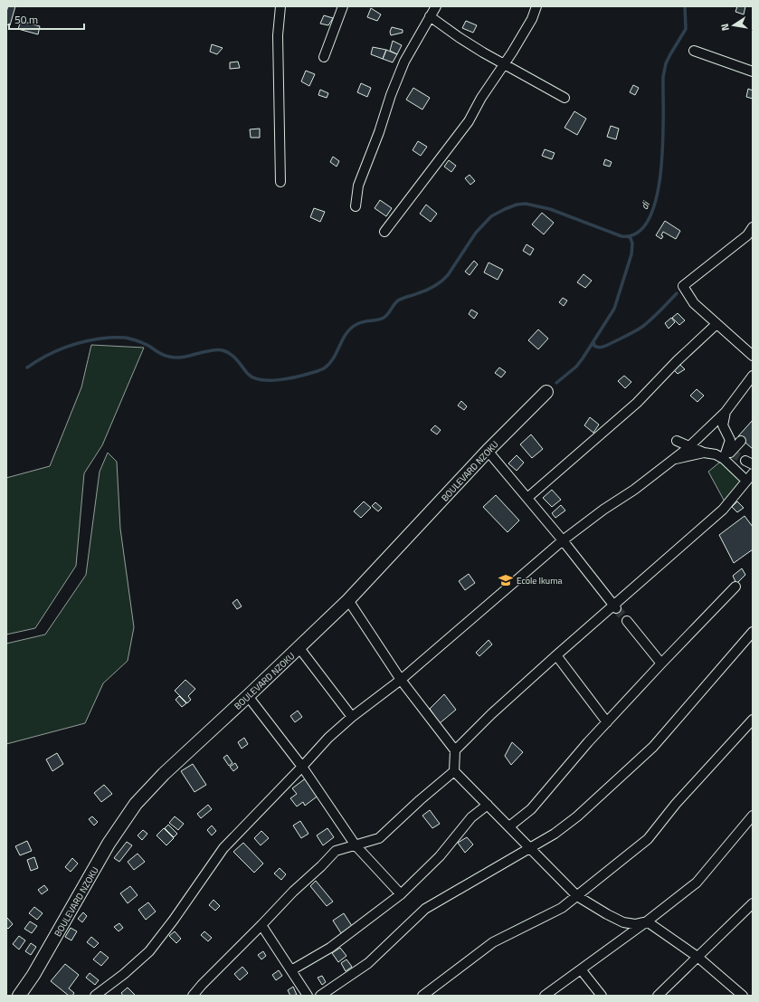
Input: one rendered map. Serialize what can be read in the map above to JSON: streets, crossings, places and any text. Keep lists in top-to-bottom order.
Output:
{
  "streets": {
    "street": ["BOULEVARD NZOKU"]
  },
  "water": ["di"],
  "places": {
    "school or university": ["Ecole Ikuma"]
  },
  "scale_bar": "50 m",
  "north": "left"
}
